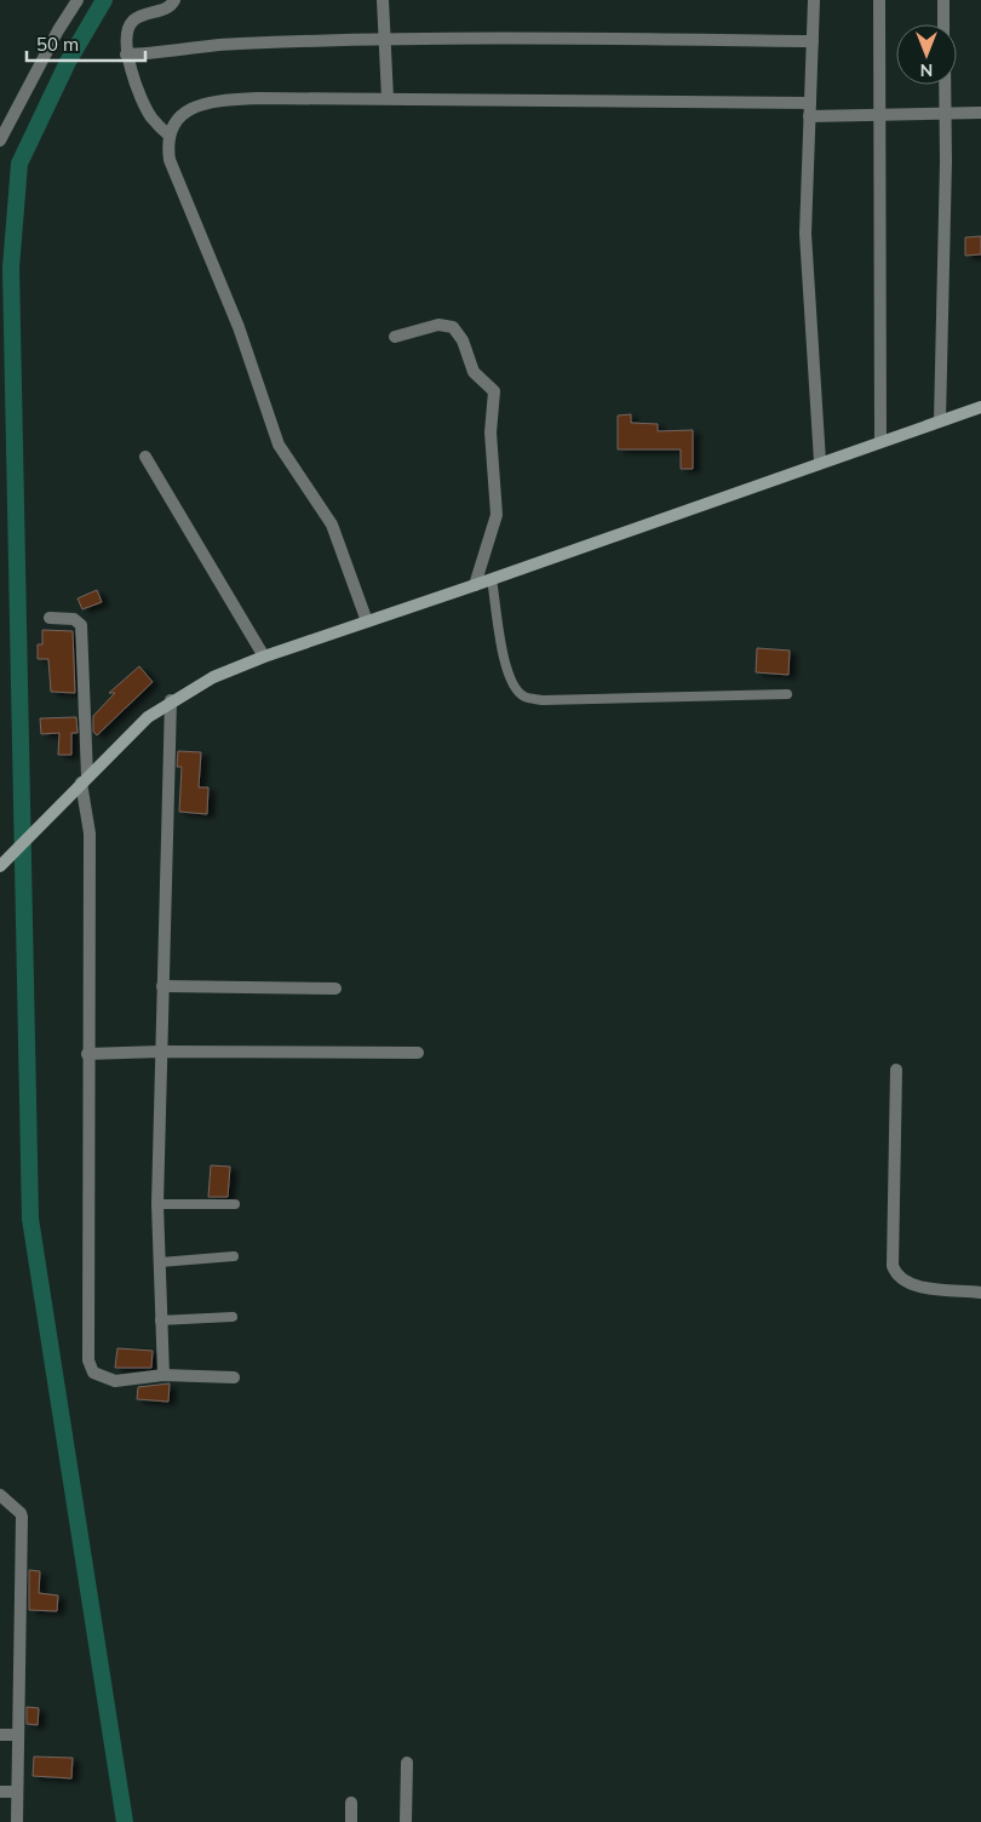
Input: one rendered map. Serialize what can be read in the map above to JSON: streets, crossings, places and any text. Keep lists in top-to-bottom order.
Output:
{
  "scale_bar": "50 m",
  "north": "bottom"
}
